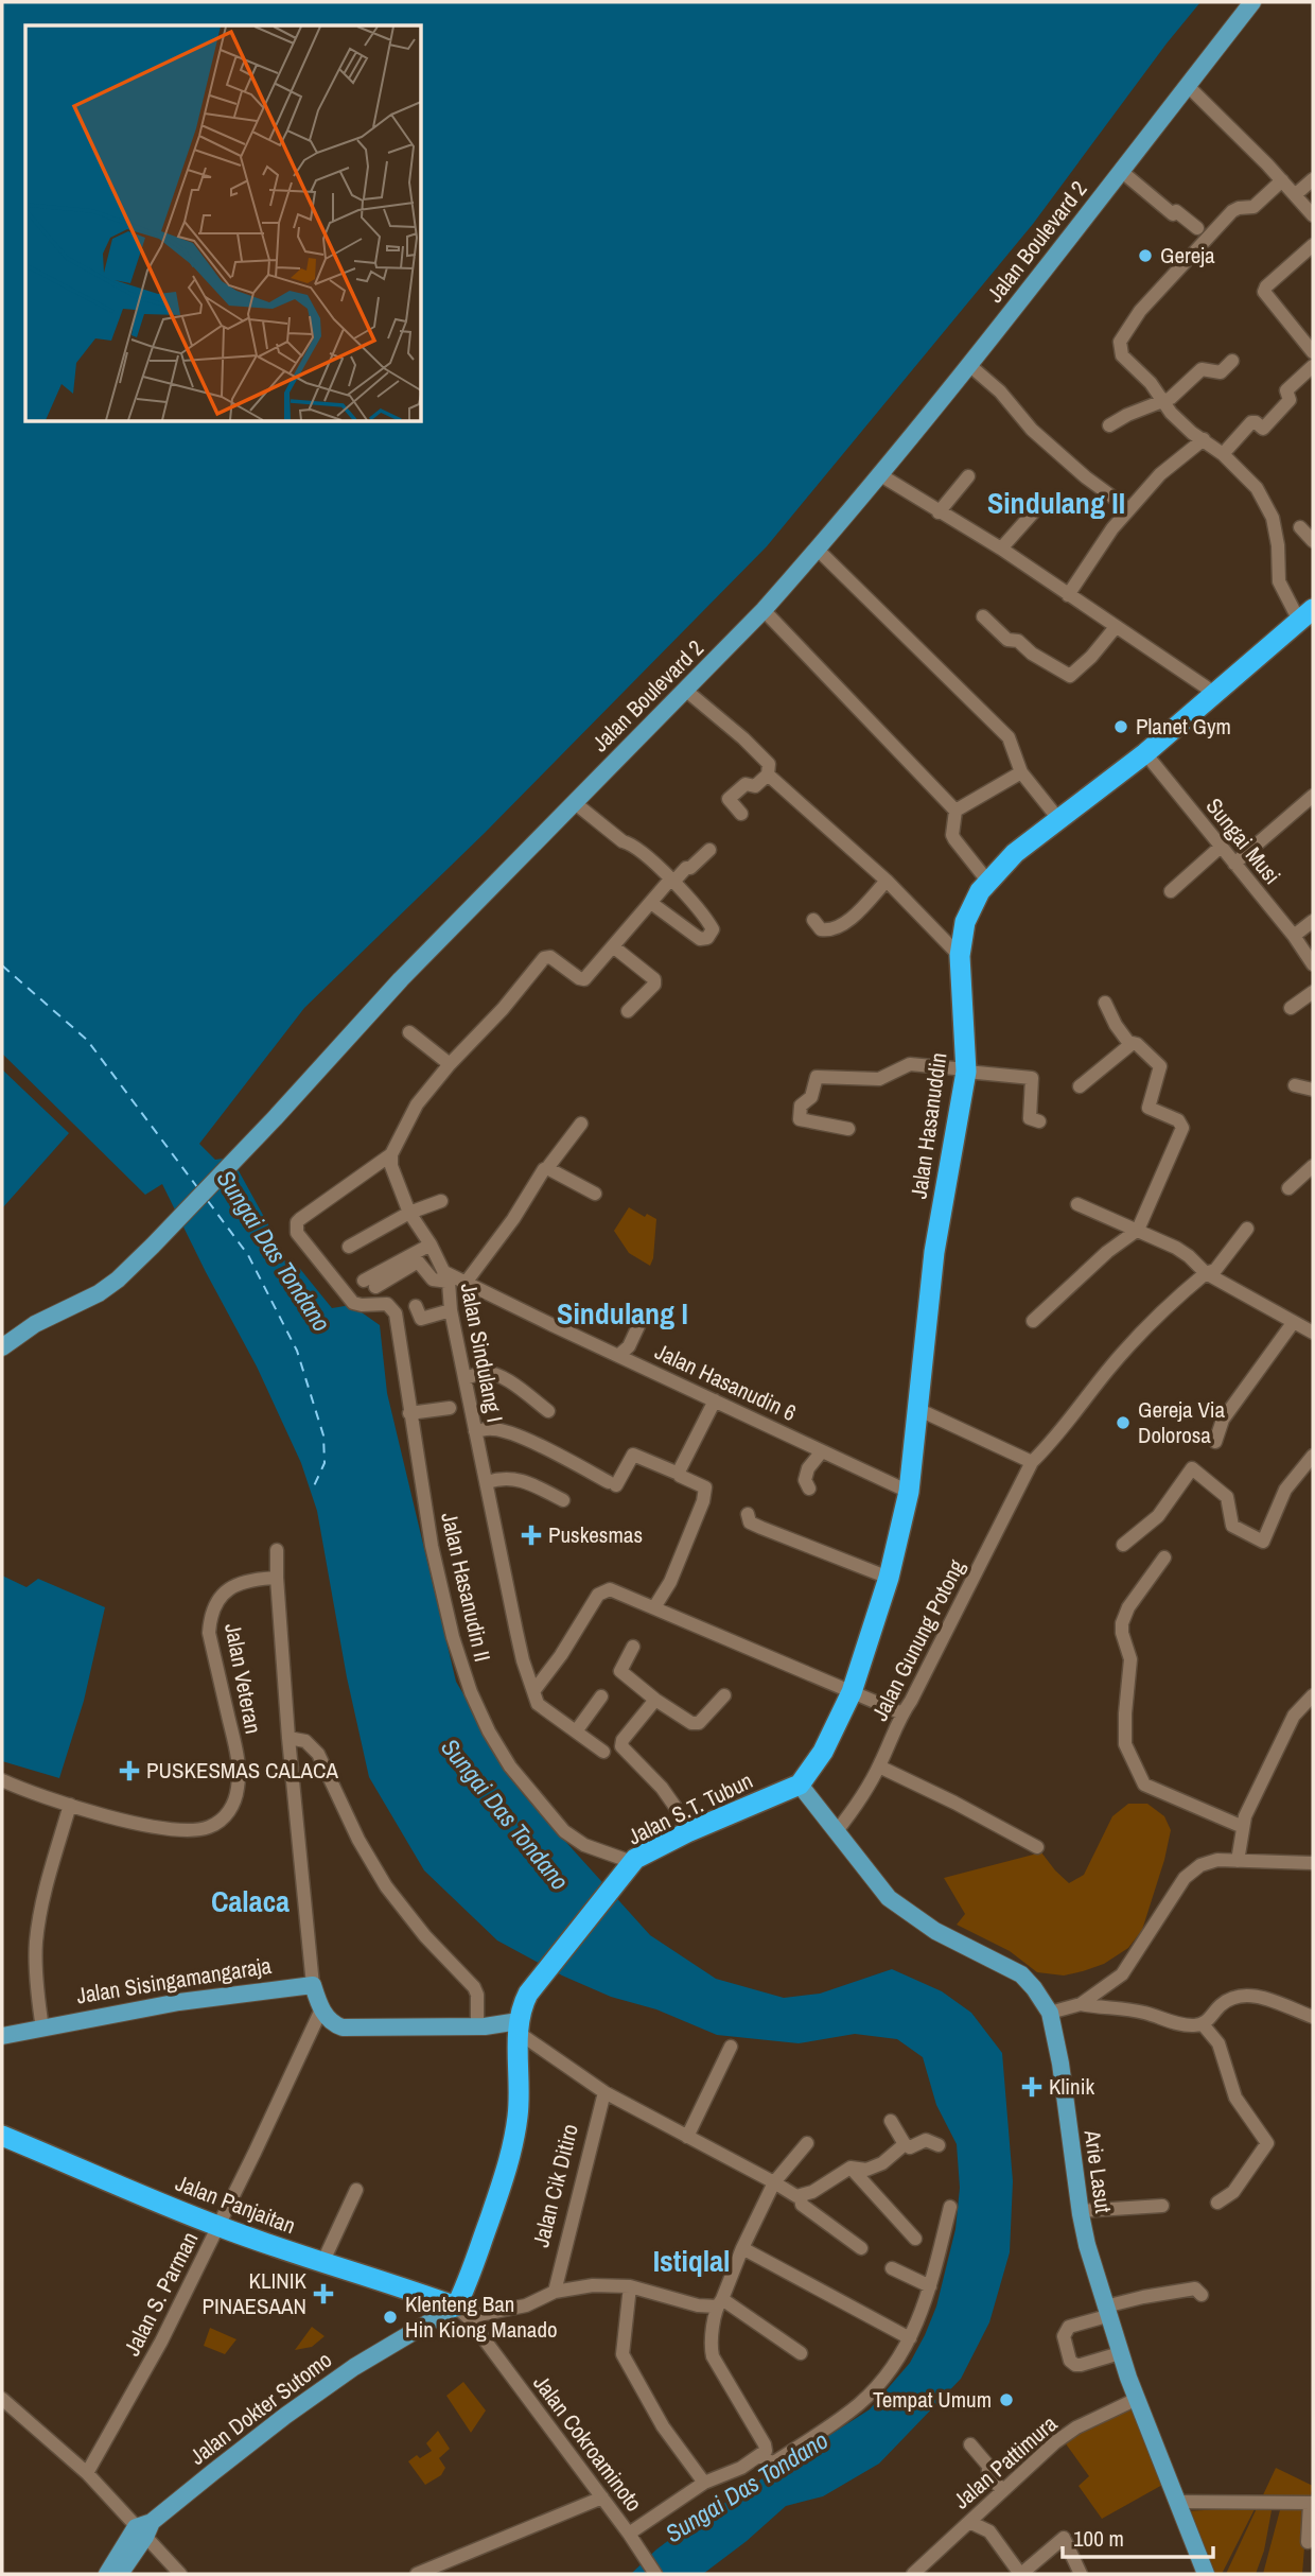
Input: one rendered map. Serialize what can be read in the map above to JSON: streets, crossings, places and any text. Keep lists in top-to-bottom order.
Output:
{
  "streets": {
    "highway": ["Jalan Hasanuddin", "Jalan S.T. Tubun", "Jalan Panjaitan"],
    "main road": [
      "Jalan Boulevard 2",
      "Jalan Sisingamangaraja",
      "Arie Lasut",
      "Jalan Dokter Sutomo"
    ],
    "street": [
      "Sungai Musi",
      "Jalan Sindulang I",
      "Jalan Hasanudin 6",
      "Jalan Hasanudin II",
      "Jalan Gunung Potong",
      "Jalan Veteran",
      "Jalan Cik Ditiro",
      "Jalan S. Parman",
      "Jalan Cokroaminoto",
      "Jalan Pattimura"
    ]
  },
  "crossings": [
    ["Sungai Musi", "Jalan Hasanuddin"],
    ["Jalan Hasanuddin", "Jalan Hasanudin 6"],
    ["Jalan Hasanuddin", "Jalan S.T. Tubun"],
    ["Jalan Hasanuddin", "Arie Lasut"],
    ["Jalan Sindulang I", "Jalan Hasanudin 6"],
    ["Jalan Sindulang I", "Jalan Hasanudin II"],
    ["Jalan Hasanudin II", "Jalan S.T. Tubun"],
    ["Jalan Gunung Potong", "Arie Lasut"],
    ["Jalan S.T. Tubun", "Arie Lasut"],
    ["Arie Lasut", "Jalan Pattimura"],
    ["Jalan Panjaitan", "Jalan S. Parman"],
    ["Jalan Panjaitan", "Jalan Dokter Sutomo"],
    ["Jalan Panjaitan", "Jalan Cokroaminoto"],
    ["Jalan Dokter Sutomo", "Jalan Cokroaminoto"]
  ],
  "districts": [
    "Sindulang II",
    "Sindulang I",
    "Calaca",
    "Istiqlal"
  ],
  "water": ["Sungai Das Tondano"],
  "places": {
    "other": [
      "Gereja",
      "Planet Gym",
      "Gereja Via Dolorosa",
      "Klenteng Ban Hin Kiong Manado",
      "Tempat Umum"
    ],
    "health": [
      "Puskesmas",
      "PUSKESMAS CALACA",
      "Klinik",
      "KLINIK PINAESAAN"
    ]
  },
  "scale_bar": "100 m"
}
